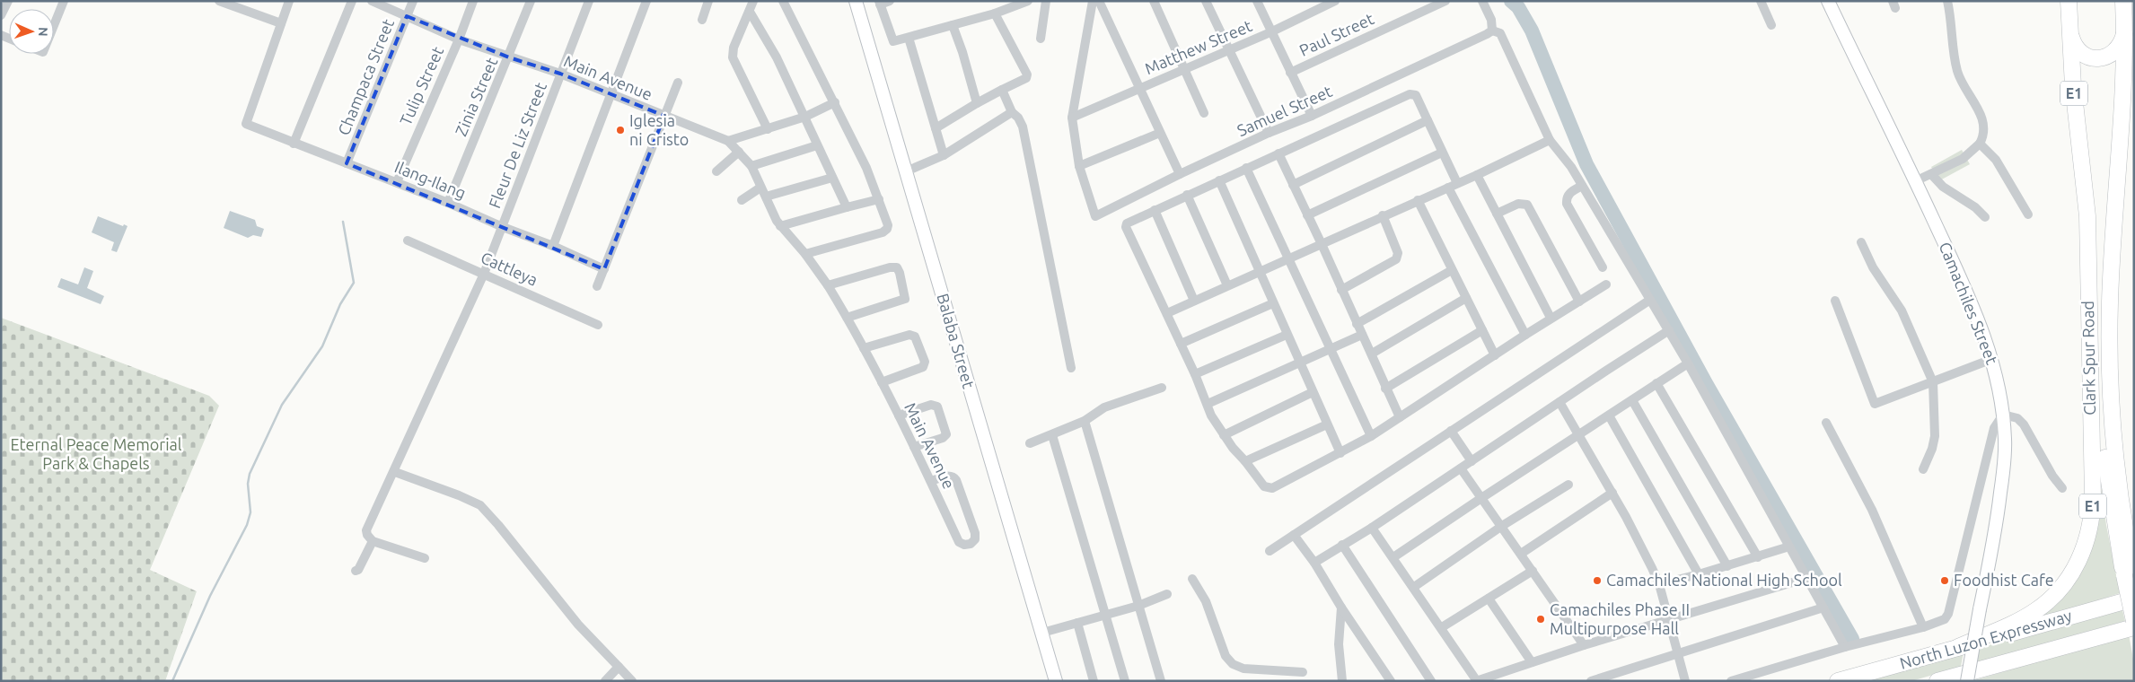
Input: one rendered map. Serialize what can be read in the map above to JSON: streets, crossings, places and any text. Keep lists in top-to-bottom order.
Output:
{
  "streets": {
    "highway": ["E1", "Clark Spur Road", "North Luzon Expressway"],
    "street": [
      "Paul Street",
      "Matthew Street",
      "Champaca Street",
      "Main Avenue",
      "Tulip Street",
      "Zinia Street",
      "Samuel Street",
      "Fleur De Liz Street",
      "Ilang-Ilang",
      "Cattleya",
      "Camachiles Street",
      "Balaba Street"
    ]
  },
  "crossings": [
    ["Champaca Street", "Main Avenue"],
    ["Champaca Street", "Ilang-Ilang"],
    ["Main Avenue", "Tulip Street"],
    ["Main Avenue", "Zinia Street"],
    ["Main Avenue", "Fleur De Liz Street"],
    ["Tulip Street", "Ilang-Ilang"],
    ["Zinia Street", "Ilang-Ilang"],
    ["Fleur De Liz Street", "Ilang-Ilang"],
    ["Fleur De Liz Street", "Cattleya"],
    ["Clark Spur Road", "North Luzon Expressway"]
  ],
  "parks": ["Eternal Peace Memorial Park & Chapels"],
  "places": [
    "Iglesia ni Cristo",
    "Camachiles National High School",
    "Foodhist Cafe",
    "Camachiles Phase II Multipurpose Hall"
  ],
  "north": "right"
}
